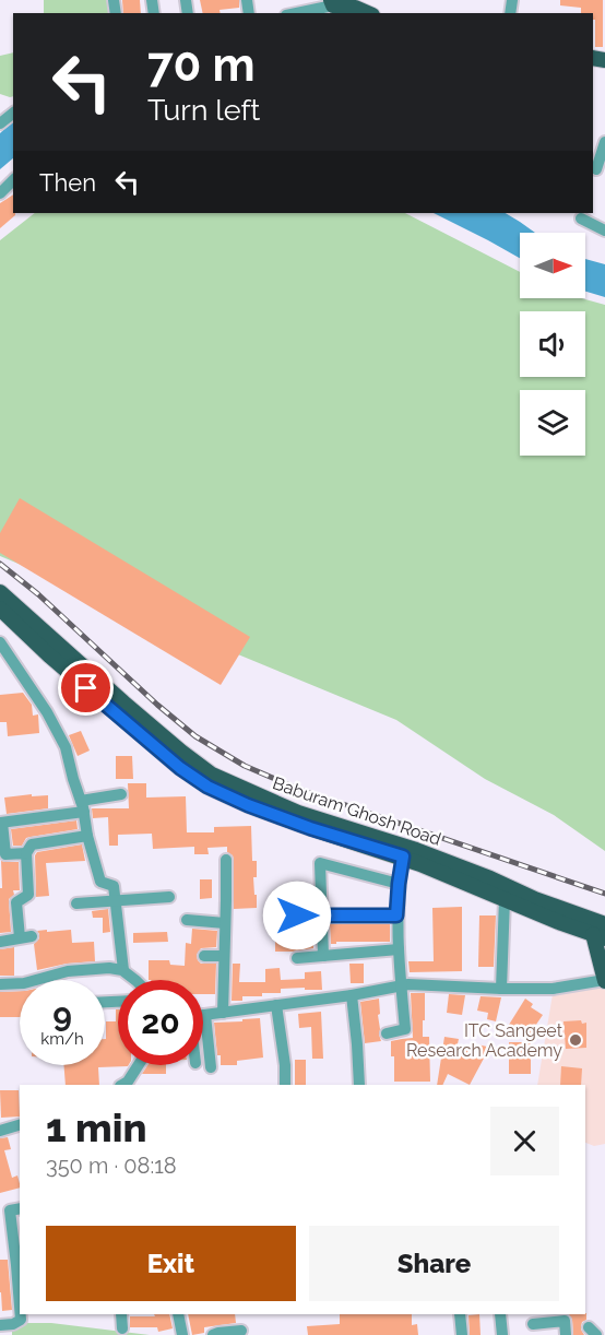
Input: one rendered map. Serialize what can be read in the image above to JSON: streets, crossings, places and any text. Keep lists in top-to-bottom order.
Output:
{
  "streets": {
    "main road": ["Baburam Ghosh Road"]
  },
  "places": ["ITC Sangeet Research Academy"],
  "north": "right",
  "page": {
    "turn": ["70 m", "Turn left"],
    "then": "Then",
    "speed": "9 km/h",
    "limit": "20",
    "heading": ["1 min", "350 m · 08:18"],
    "buttons": ["Exit", "Share"]
  }
}
